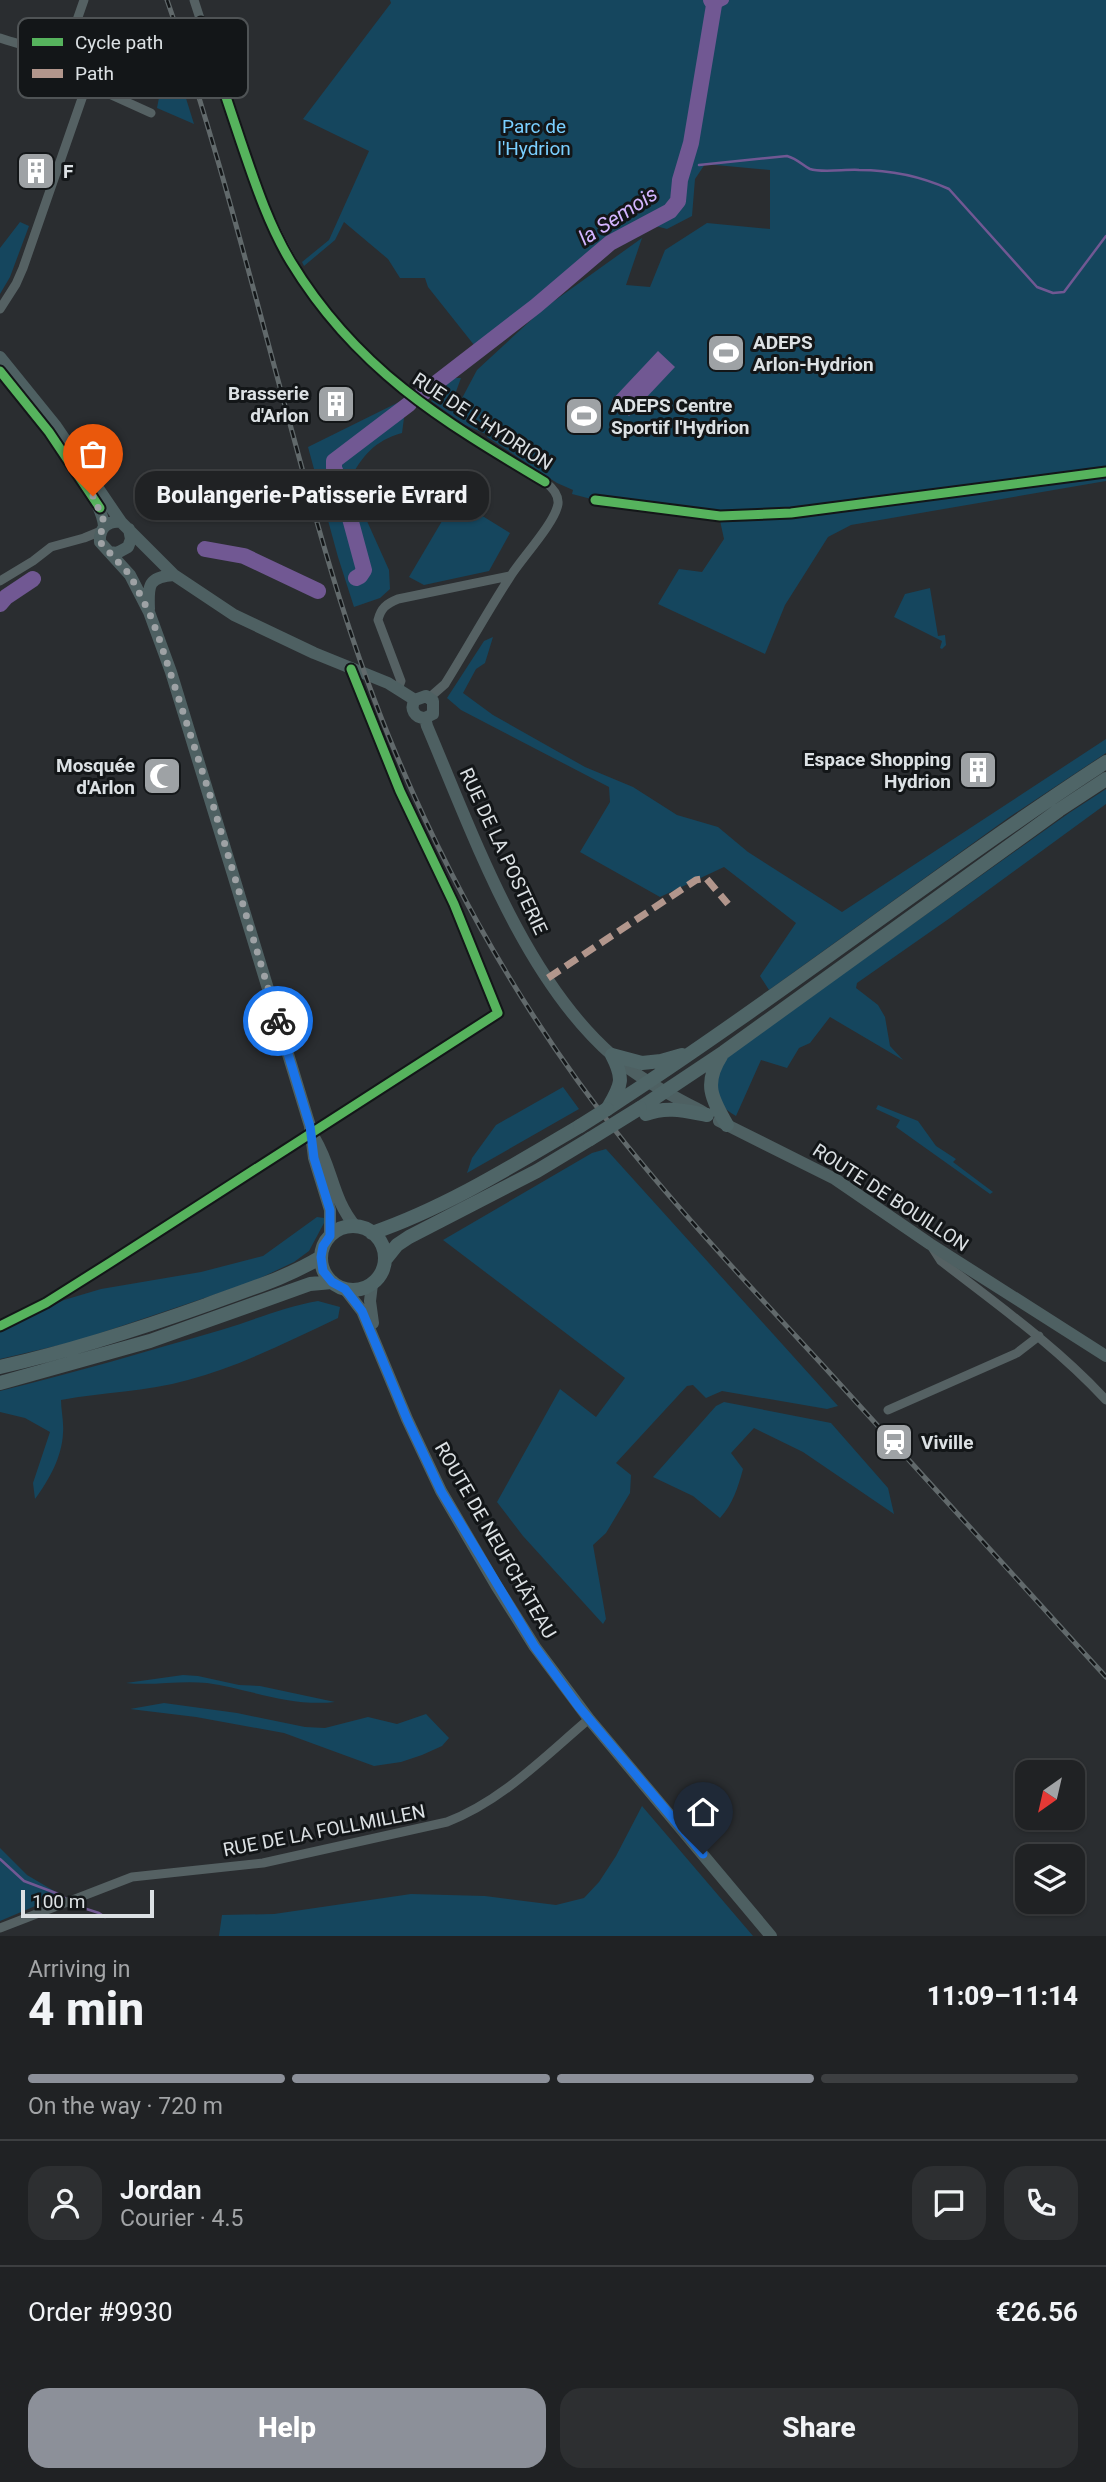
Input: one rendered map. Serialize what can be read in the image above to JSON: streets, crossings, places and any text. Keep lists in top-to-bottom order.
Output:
{
  "streets": {
    "main road": ["RUE DE LA POSTERIE", "ROUTE DE BOUILLON", "ROUTE DE NEUFCHÂTEAU"],
    "street": ["RUE DE L'HYDRION", "RUE DE LA FOLLMILLEN"]
  },
  "crossings": [
    ["RUE DE L'HYDRION", "RUE DE LA POSTERIE"],
    ["RUE DE LA POSTERIE", "ROUTE DE BOUILLON"],
    ["ROUTE DE NEUFCHÂTEAU", "RUE DE LA FOLLMILLEN"]
  ],
  "water": ["la Semois"],
  "parks": ["Parc de l'Hydrion"],
  "places": {
    "building": ["F", "Brasserie d'Arlon", "Espace Shopping Hydrion"],
    "sports": ["ADEPS Arlon-Hydrion", "ADEPS Centre Sportif l'Hydrion"],
    "other": ["Boulangerie-Patisserie Evrard"],
    "mosque": ["Mosquée d'Arlon"],
    "station": ["Viville"]
  },
  "legend": ["Cycle path", "Path"],
  "scale_bar": "100 m",
  "north": "bottom left",
  "page": {
    "bubble": "Boulangerie-Patisserie Evrard",
    "scale": "100 m",
    "heading": ["4 min", "Arriving in", "11:09–11:14"],
    "panel": [
      "Jordan",
      "Courier · 4.5",
      "Order #9930",
      "€26.56"
    ],
    "bar": "On the way · 720 m",
    "buttons": ["Help", "Share"]
  }
}
